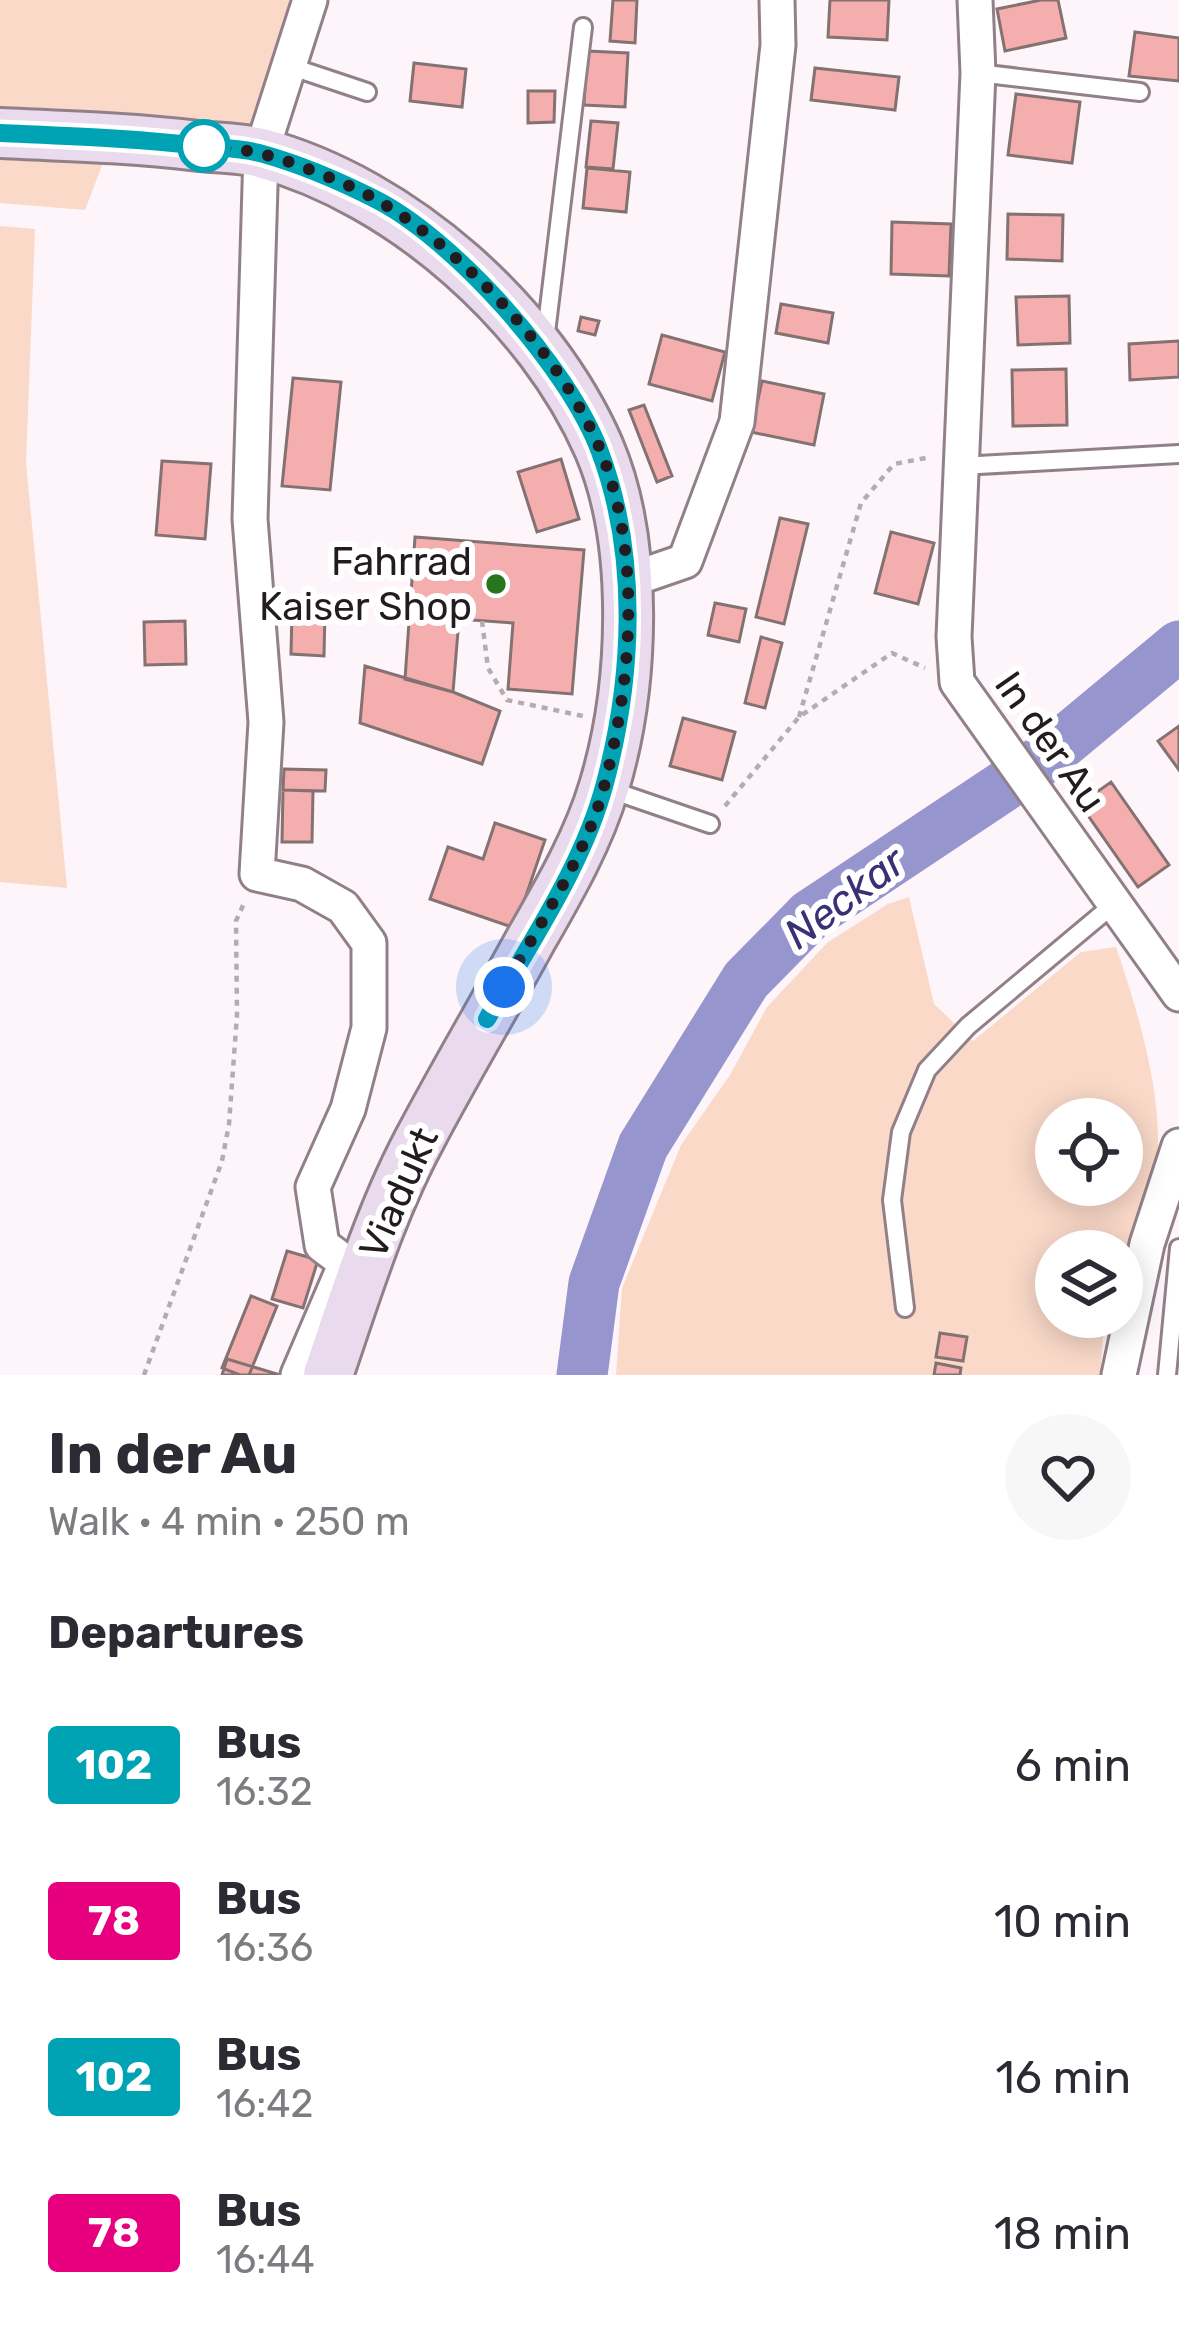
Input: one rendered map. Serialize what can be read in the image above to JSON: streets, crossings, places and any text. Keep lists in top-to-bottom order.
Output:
{
  "streets": {
    "main road": ["Viadukt"],
    "street": ["In der Au"]
  },
  "water": ["Neckar"],
  "places": ["Fahrrad Kaiser Shop"],
  "lines": ["bus line 102"],
  "page": {
    "heading": [
      ["In der Au", "Walk · 4 min · 250 m"],
      "Departures"
    ],
    "list": [
      {
        "mark": "102",
        "name": "Bus",
        "note": "16:32",
        "value": "6 min"
      },
      {
        "mark": "78",
        "name": "Bus",
        "note": "16:36",
        "value": "10 min"
      },
      {
        "mark": "102",
        "name": "Bus",
        "note": "16:42",
        "value": "16 min"
      },
      {
        "mark": "78",
        "name": "Bus",
        "note": "16:44",
        "value": "18 min"
      }
    ]
  }
}
